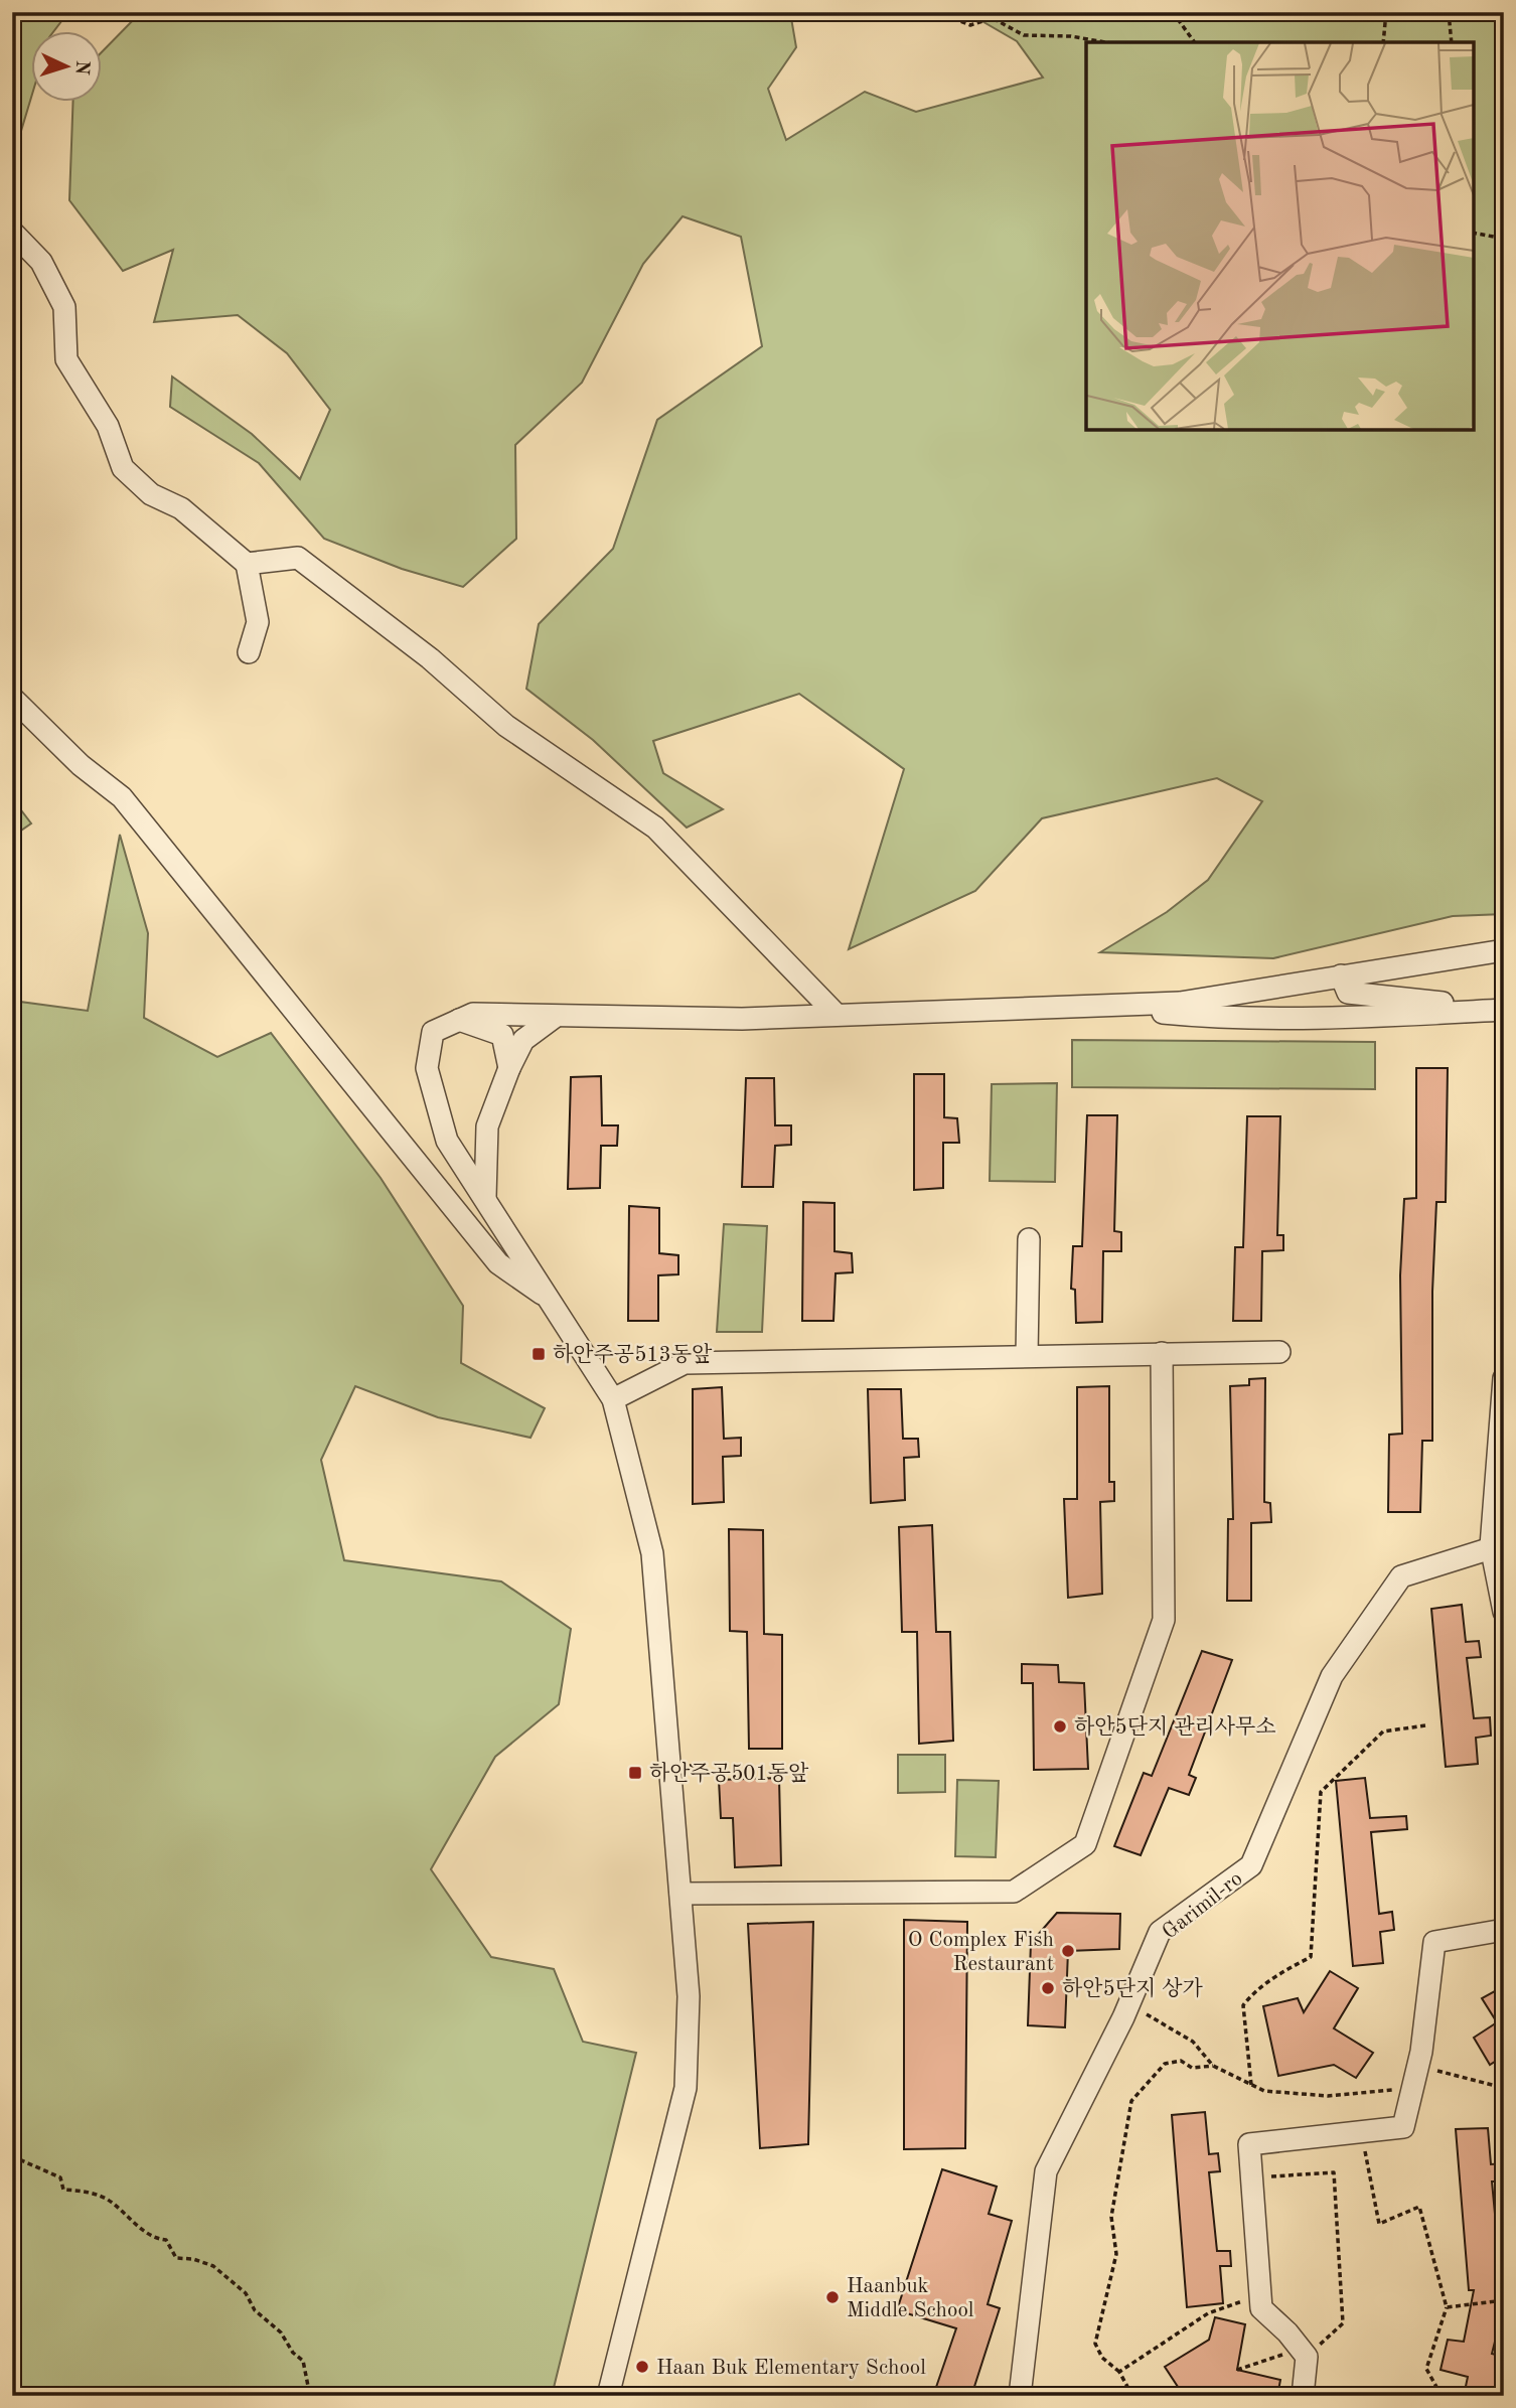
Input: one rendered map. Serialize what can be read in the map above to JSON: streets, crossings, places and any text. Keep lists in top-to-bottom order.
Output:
{
  "streets": {
    "street": ["Garimil-ro"]
  },
  "places": {
    "transit": ["하안주공513동앞", "하안주공501동앞"],
    "other": [
      "하안5단지 관리사무소",
      "O Complex Fish Restaurant",
      "하안5단지 상가",
      "Haanbuk Middle School",
      "Haan Buk Elementary School"
    ]
  },
  "north": "right"
}
